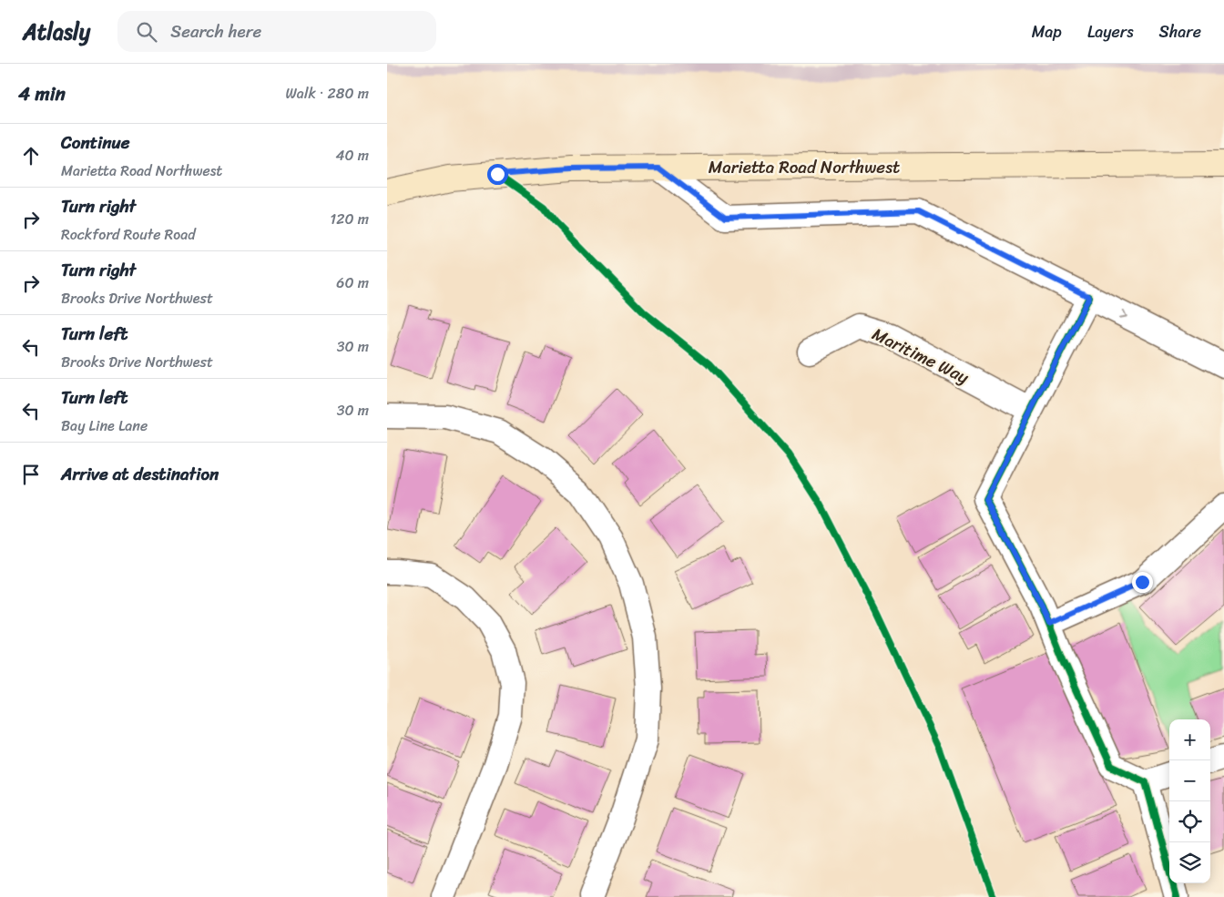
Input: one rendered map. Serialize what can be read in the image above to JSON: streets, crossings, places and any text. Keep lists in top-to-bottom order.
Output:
{
  "streets": {
    "main road": ["Marietta Road Northwest"],
    "street": ["Maritime Way"]
  },
  "page": {
    "header": "Atlasly",
    "search": "Search here",
    "nav": ["Map", "Layers", "Share"],
    "heading": ["4 min", "Walk · 280 m"],
    "list": [
      ["Continue", "Marietta Road Northwest", "40 m"],
      ["Turn right", "Rockford Route Road", "120 m"],
      ["Turn right", "Brooks Drive Northwest", "60 m"],
      ["Turn left", "Brooks Drive Northwest", "30 m"],
      ["Turn left", "Bay Line Lane", "30 m"],
      "Arrive at destination"
    ],
    "map_buttons": ["+", "−"]
  }
}
